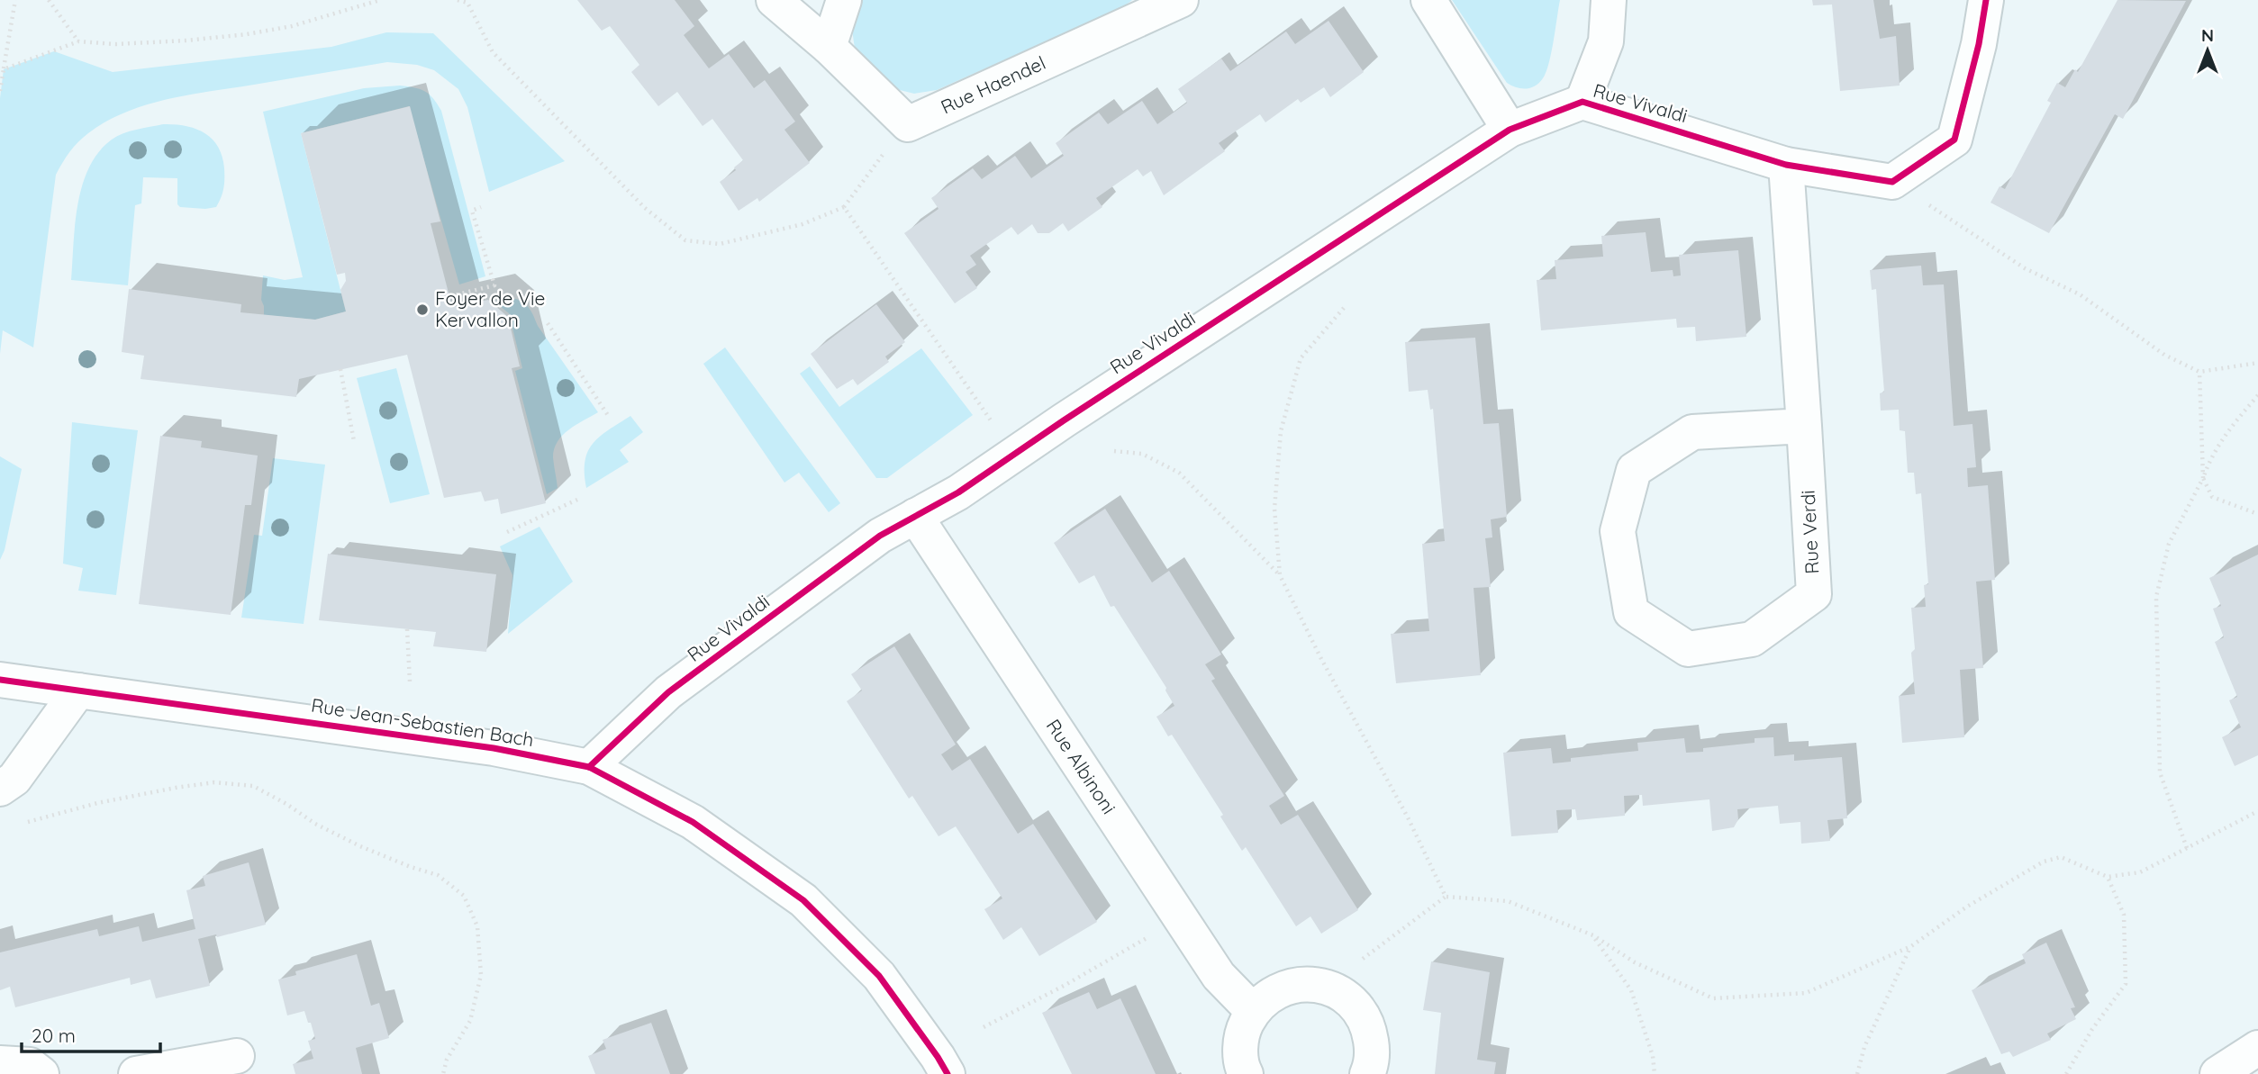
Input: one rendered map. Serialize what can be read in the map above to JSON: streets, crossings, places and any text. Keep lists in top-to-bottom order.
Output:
{
  "streets": {
    "street": [
      "Rue Haendel",
      "Rue Vivaldi",
      "Rue Verdi",
      "Rue Jean-Sebastien Bach",
      "Rue Albinoni"
    ]
  },
  "crossings": [
    ["Rue Vivaldi", "Rue Verdi"],
    ["Rue Vivaldi", "Rue Jean-Sebastien Bach"],
    ["Rue Vivaldi", "Rue Albinoni"]
  ],
  "places": ["Foyer de Vie Kervallon"],
  "scale_bar": "20 m",
  "north": "top"
}
